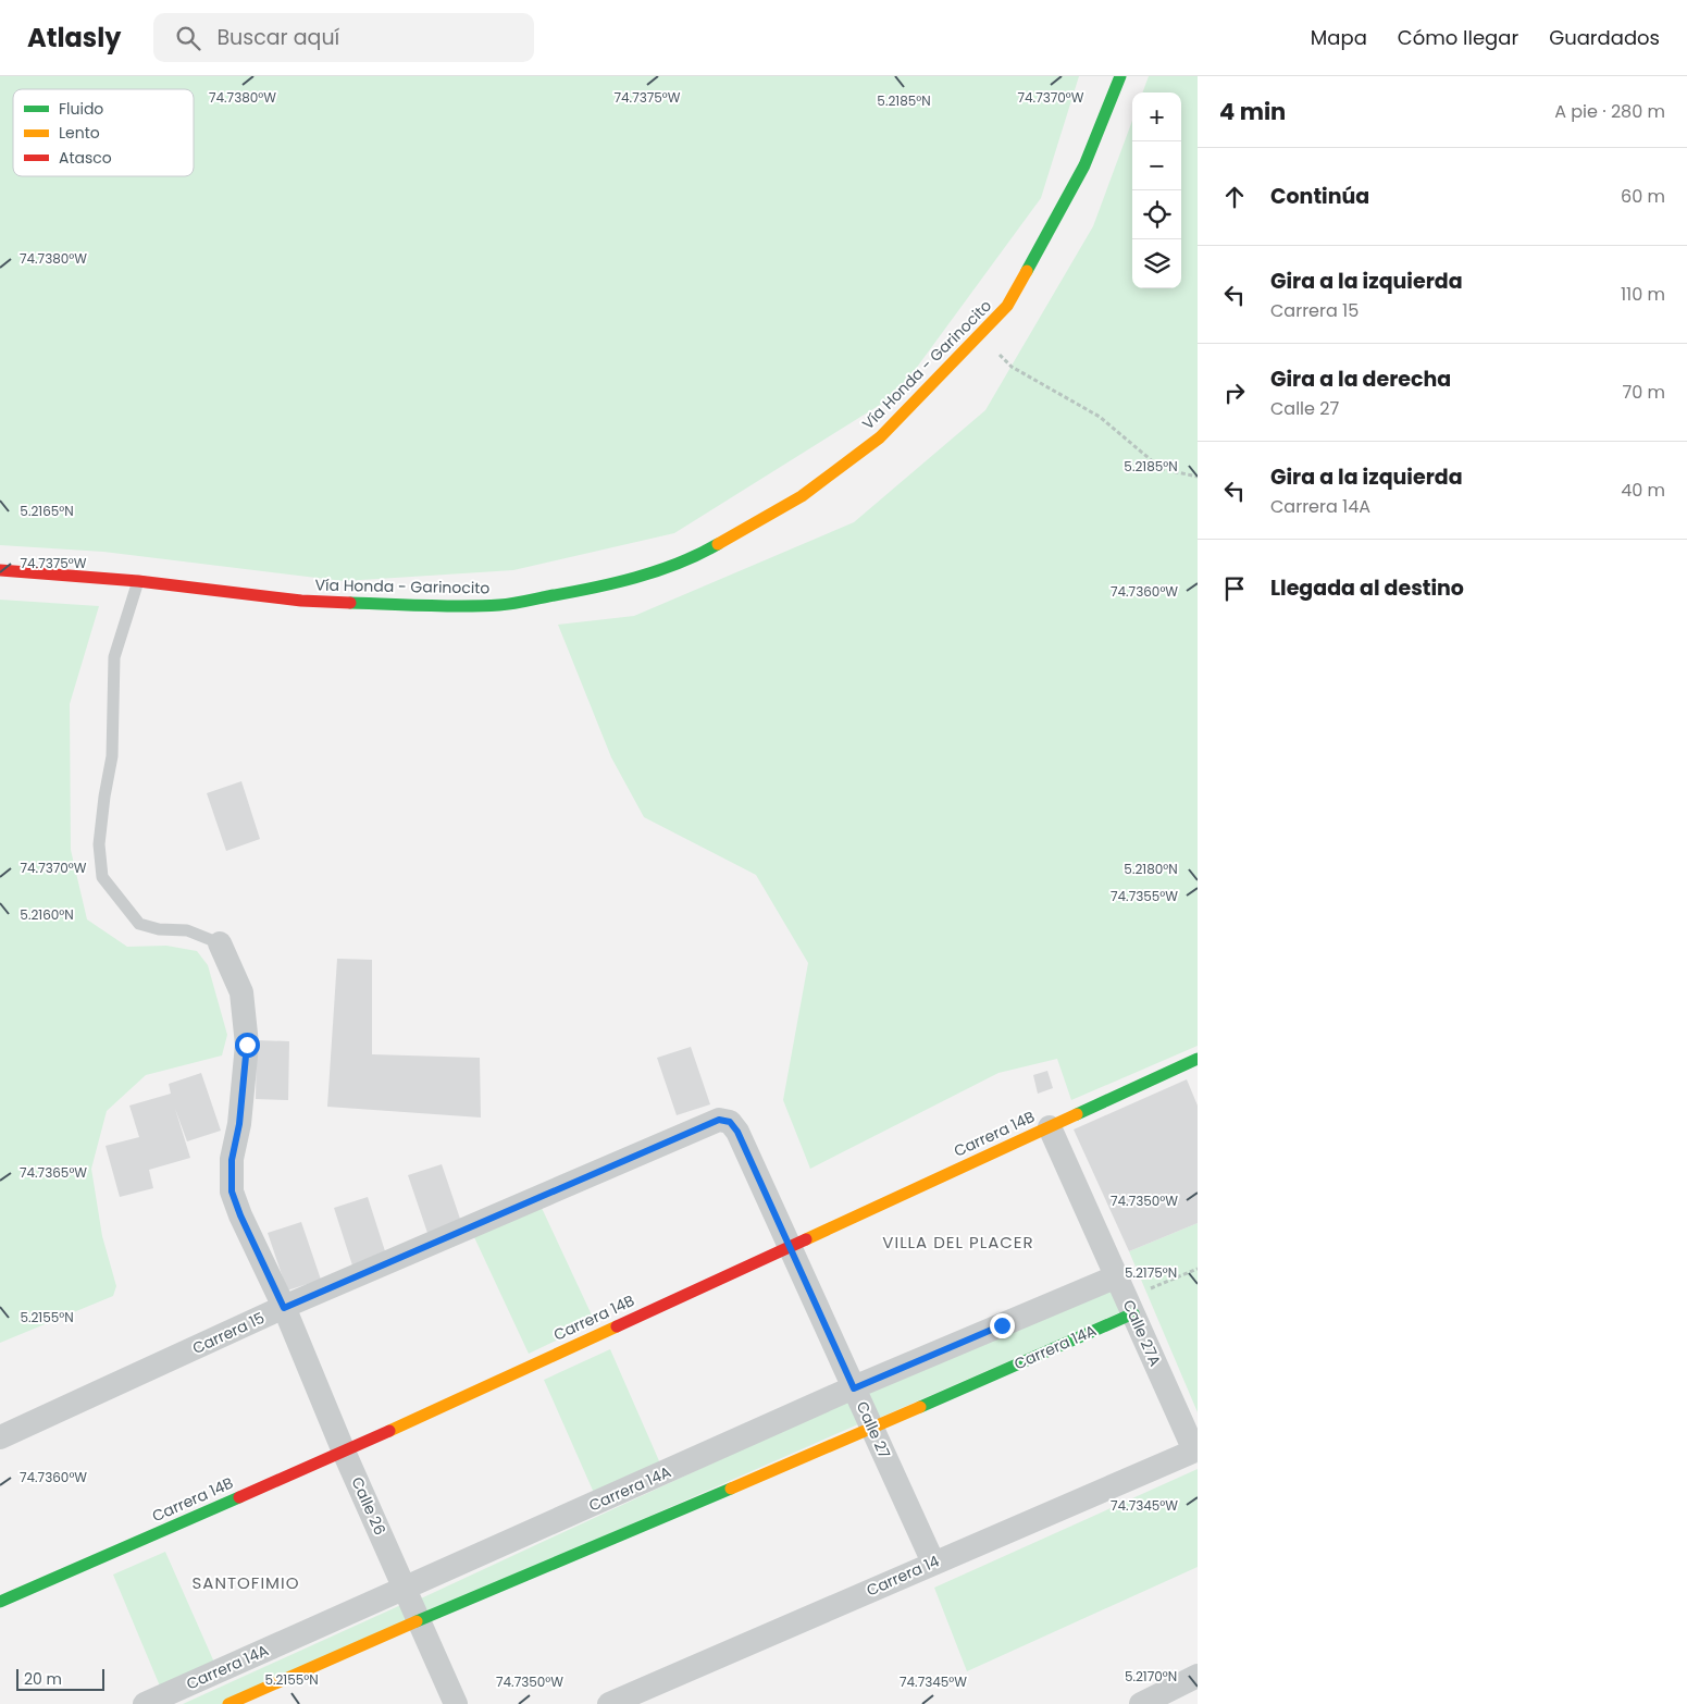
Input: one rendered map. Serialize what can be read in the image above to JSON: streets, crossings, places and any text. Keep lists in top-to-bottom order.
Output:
{
  "streets": {
    "main road": ["Vía Honda - Garinocito", "Carrera 14B", "Carrera 14A"],
    "street": [
      "Carrera 15",
      "Calle 27A",
      "Calle 27",
      "Calle 26",
      "Carrera 14"
    ]
  },
  "crossings": [
    ["Carrera 14B", "Calle 27A"],
    ["Carrera 14B", "Calle 27"],
    ["Carrera 14B", "Calle 26"],
    ["Carrera 15", "Calle 27"],
    ["Carrera 15", "Calle 26"],
    ["Calle 27A", "Carrera 14A"],
    ["Calle 27A", "Carrera 14"],
    ["Carrera 14A", "Calle 27"],
    ["Carrera 14A", "Calle 26"],
    ["Calle 27", "Carrera 14"]
  ],
  "districts": ["VILLA DEL PLACER", "SANTOFIMIO"],
  "legend": ["Fluido", "Lento", "Atasco"],
  "scale_bar": "20 m",
  "page": {
    "header": "Atlasly",
    "search": "Buscar aquí",
    "nav": ["Mapa", "Cómo llegar", "Guardados"],
    "heading": ["4 min", "A pie · 280 m"],
    "map_buttons": ["+", "−"],
    "list": [
      ["Continúa", "60 m"],
      ["Gira a la izquierda", "Carrera 15", "110 m"],
      ["Gira a la derecha", "Calle 27", "70 m"],
      ["Gira a la izquierda", "Carrera 14A", "40 m"],
      "Llegada al destino"
    ],
    "scale": "20 m"
  },
  "coordinates": [
    "74.7380°W",
    "74.7375°W",
    "74.7370°W",
    "5.2185°N",
    "5.2165°N",
    "74.7360°W",
    "5.2180°N",
    "74.7355°W",
    "5.2160°N",
    "74.7365°W",
    "74.7350°W",
    "5.2175°N",
    "5.2155°N",
    "74.7345°W",
    "5.2170°N"
  ]
}
